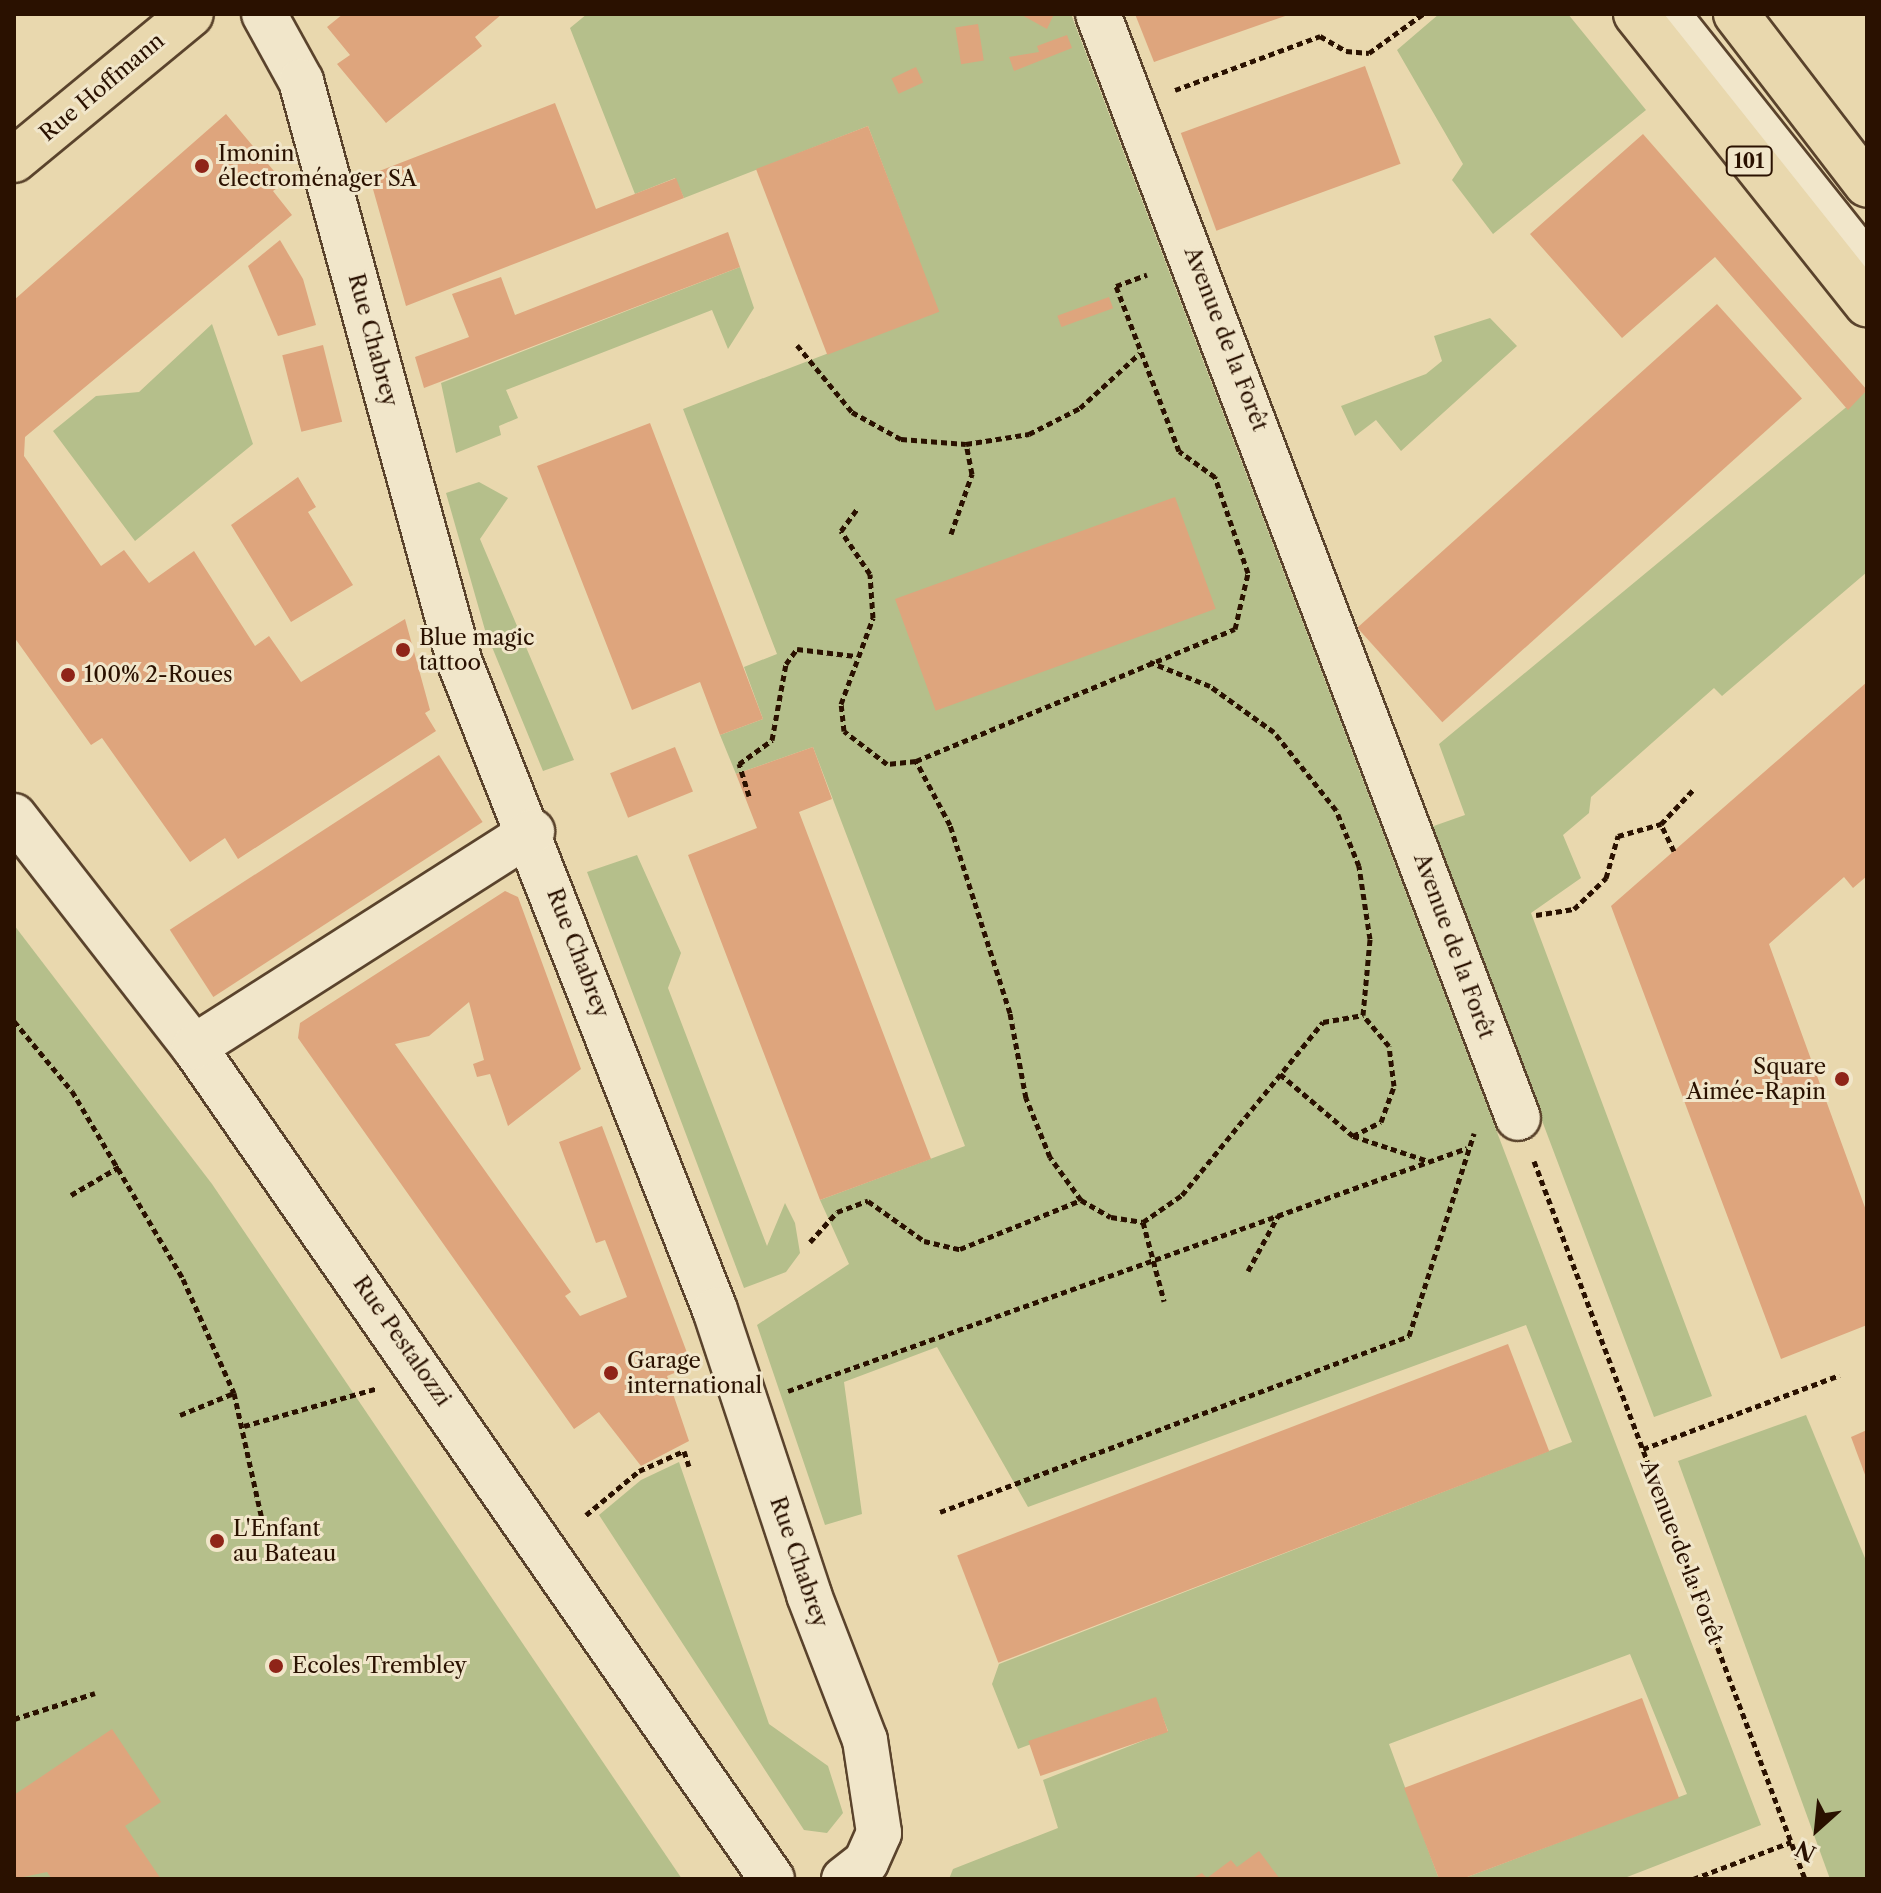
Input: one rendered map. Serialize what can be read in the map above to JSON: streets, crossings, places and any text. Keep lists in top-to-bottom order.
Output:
{
  "streets": {
    "main road": ["Rue Hoffmann", "101"],
    "street": ["Avenue de la Forêt", "Rue Chabrey", "Rue Pestalozzi"]
  },
  "places": [
    "Imonin électroménager SA",
    "Blue magic tattoo",
    "100% 2-Roues",
    "Square Aimée-Rapin",
    "Garage international",
    "L'Enfant au Bateau",
    "Ecoles Trembley"
  ],
  "north": "bottom left"
}
